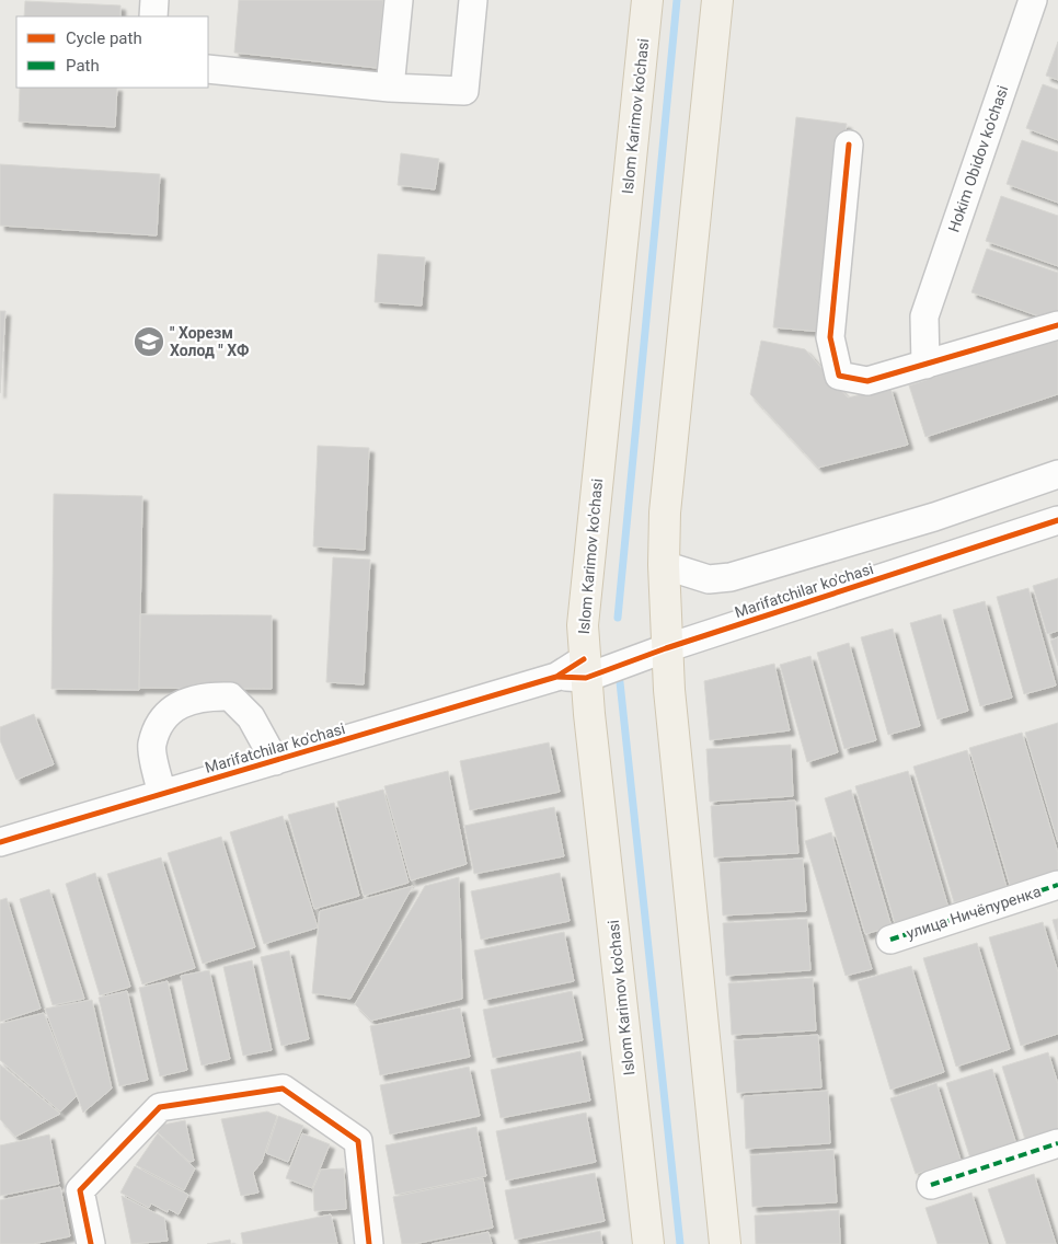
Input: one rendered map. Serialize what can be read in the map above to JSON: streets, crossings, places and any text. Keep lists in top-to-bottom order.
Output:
{
  "streets": {
    "main road": ["Islom Karimov ko'chasi"],
    "street": ["Hokim Obidov ko'chasi", "Marifatchilar ko'chasi", "улица Ничёпуренка"]
  },
  "crossings": [
    ["Islom Karimov ko'chasi", "Marifatchilar ko'chasi"]
  ],
  "places": {
    "school or university": ["\" Хорезм Холод \" ХФ"]
  },
  "legend": ["Cycle path", "Path"]
}
